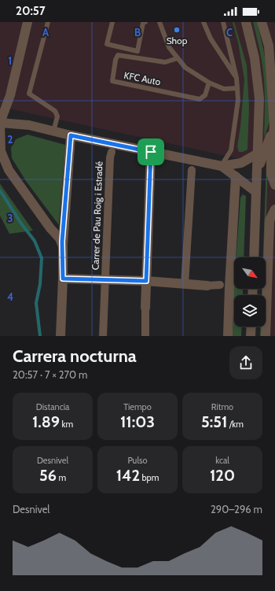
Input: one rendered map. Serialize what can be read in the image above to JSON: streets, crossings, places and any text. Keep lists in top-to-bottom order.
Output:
{
  "streets": {
    "street": ["Carrer de Pau Roig i Estradé"],
    "lane": ["KFC Auto"]
  },
  "places": ["Shop"],
  "north": "bottom right",
  "page": {
    "status": "20:57",
    "heading": ["Carrera nocturna", "20:57 · 7 × 270 m"],
    "stats": [
      ["Distancia", "1.89 km"],
      ["Tiempo", "11:03"],
      ["Ritmo", "5:51 /km"],
      ["Desnivel", "56 m"],
      ["Pulso", "142 bpm"],
      ["kcal", "120"]
    ],
    "chart": ["Desnivel", "290–296 m"]
  },
  "grid": {
    "columns": ["A", "B", "C"],
    "rows": [
      "1",
      "2",
      "3",
      "4"
    ]
  }
}
